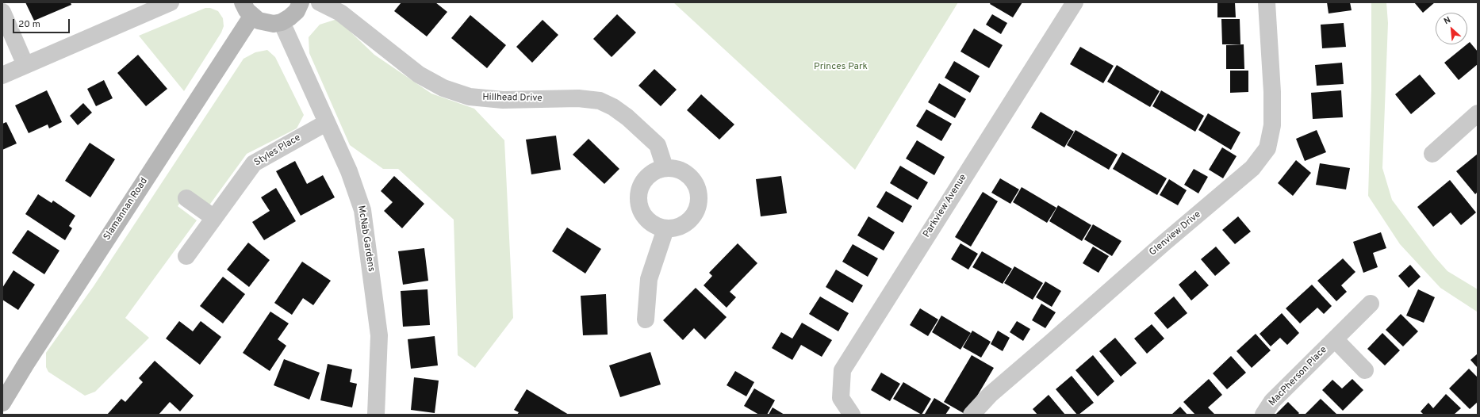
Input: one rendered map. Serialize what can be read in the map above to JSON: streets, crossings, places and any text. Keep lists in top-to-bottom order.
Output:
{
  "streets": {
    "main road": ["Slamannan Road"],
    "street": [
      "Hillhead Drive",
      "Styles Place",
      "Parkview Avenue",
      "Glenview Drive",
      "McNab Gardens",
      "MacPherson Place"
    ]
  },
  "crossings": [
    ["Styles Place", "McNab Gardens"],
    ["Slamannan Road", "McNab Gardens"]
  ],
  "parks": ["Princes Park"],
  "scale_bar": "20 m",
  "north": "top left"
}
